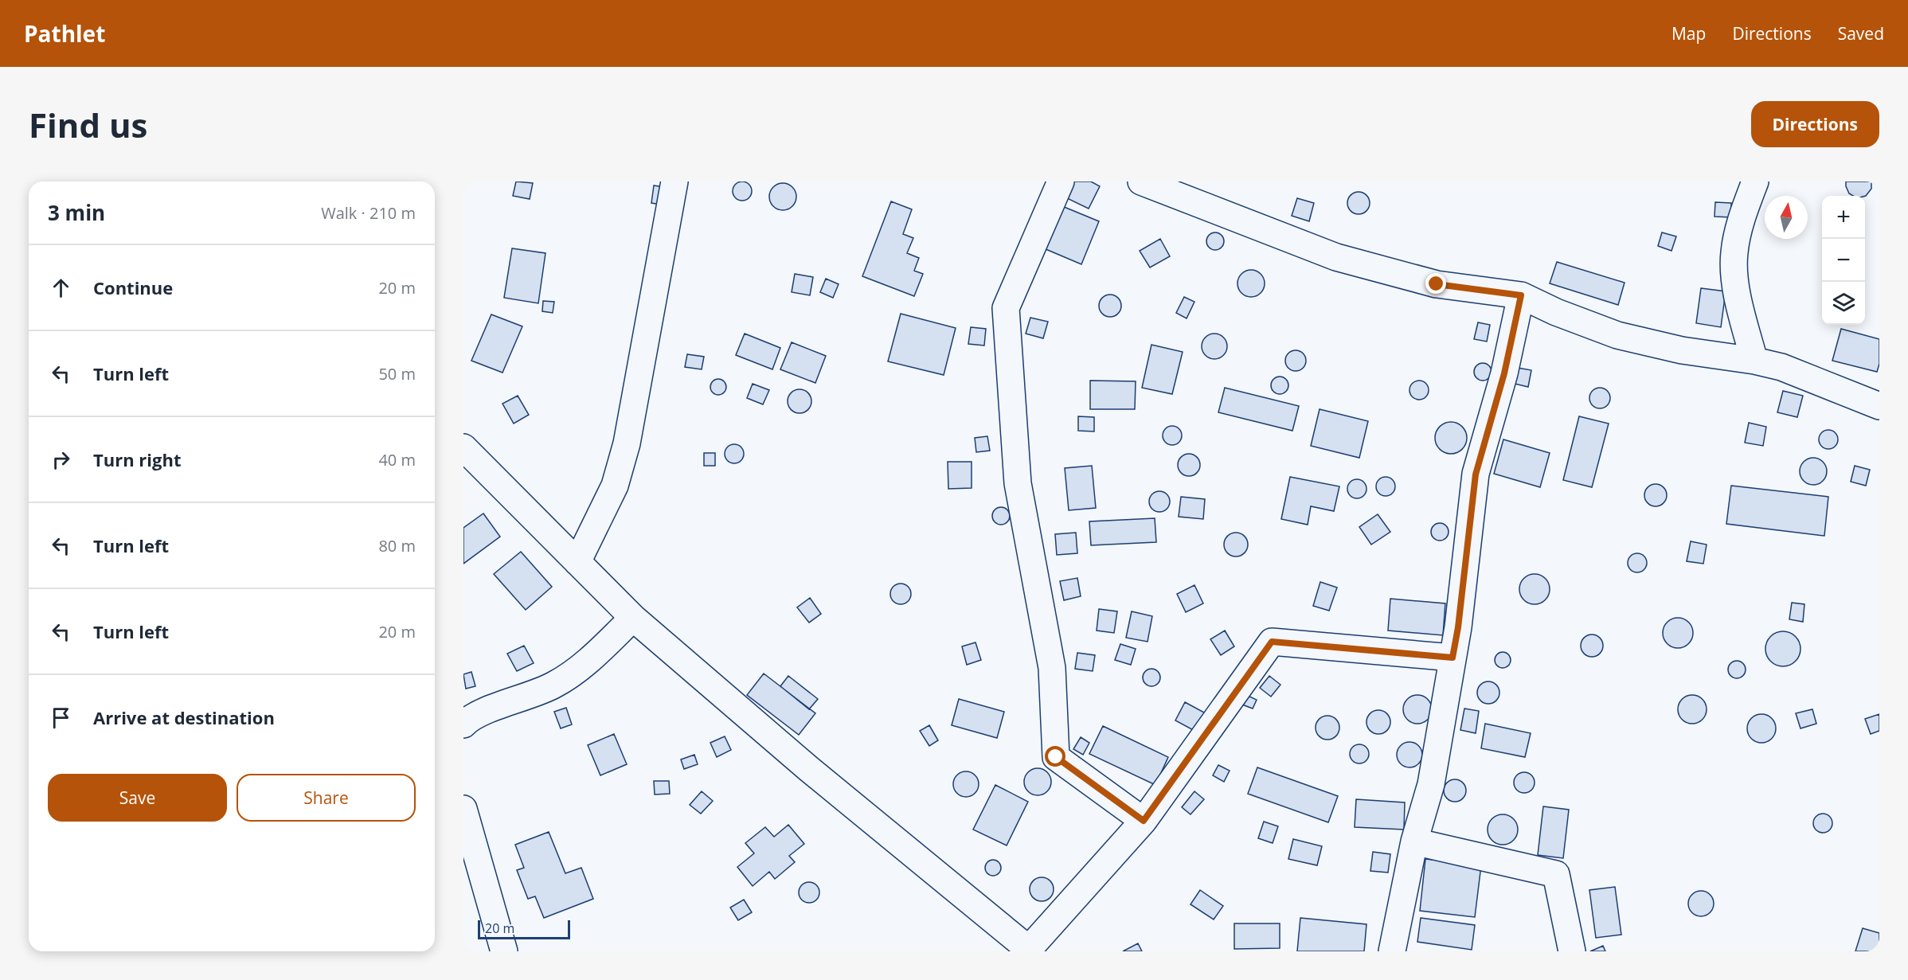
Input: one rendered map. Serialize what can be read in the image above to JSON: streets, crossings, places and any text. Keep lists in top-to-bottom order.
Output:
{
  "scale_bar": "20 m",
  "north": "top",
  "page": {
    "header": "Pathlet",
    "nav": ["Map", "Directions", "Saved"],
    "buttons": [
      "Directions",
      ["Save", "Share"]
    ],
    "title": "Find us",
    "heading": ["3 min", "Walk · 210 m"],
    "map_buttons": ["+", "−"],
    "list": [
      ["Continue", "20 m"],
      ["Turn left", "50 m"],
      ["Turn right", "40 m"],
      ["Turn left", "80 m"],
      ["Turn left", "20 m"],
      "Arrive at destination"
    ],
    "scale": "20 m"
  }
}
